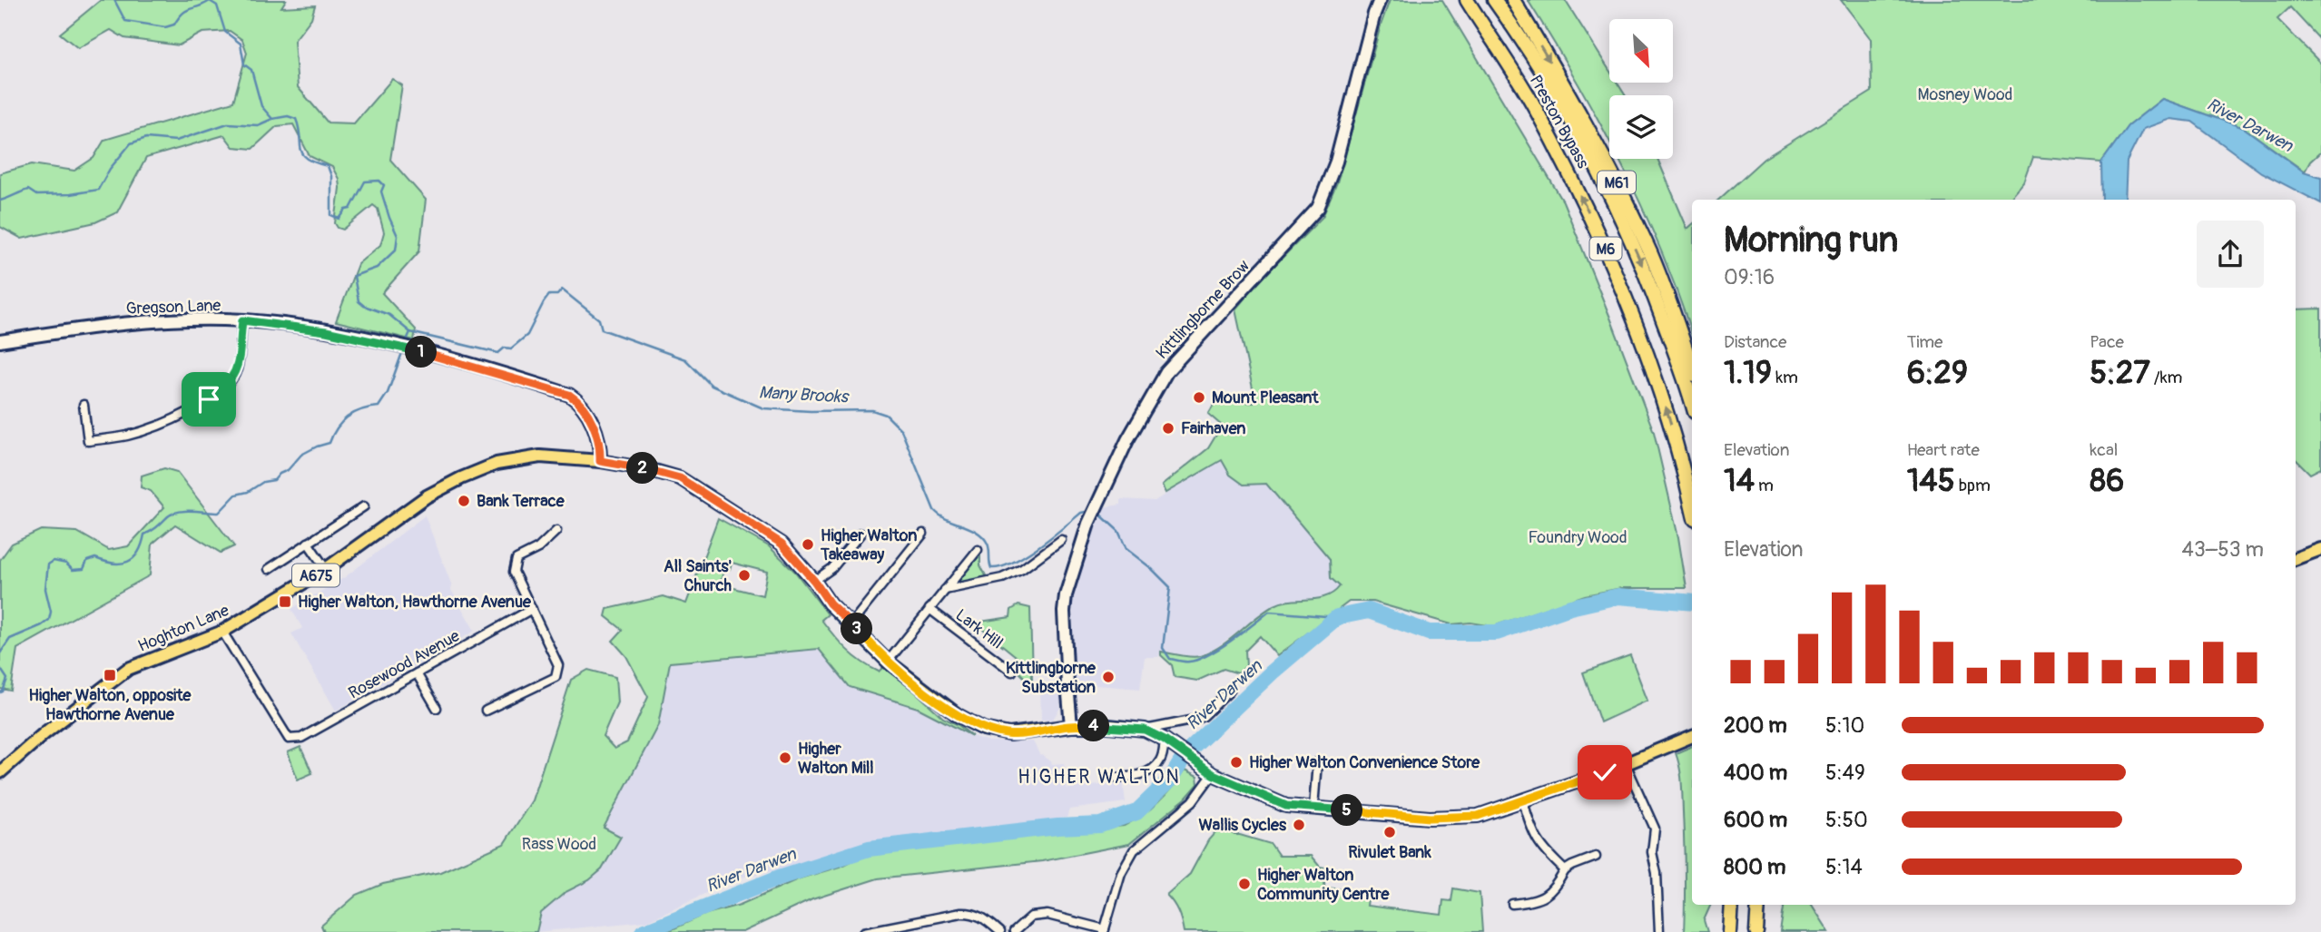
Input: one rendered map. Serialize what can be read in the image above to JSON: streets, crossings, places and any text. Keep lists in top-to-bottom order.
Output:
{
  "streets": {
    "highway": ["Preston Bypass", "M61", "M6"],
    "main road": ["A675", "Hoghton Lane"],
    "street": [
      "Gregson Lane",
      "Kittlingborne Brow",
      "Lark Hill",
      "Rosewood Avenue"
    ]
  },
  "crossings": [
    ["Gregson Lane", "A675"],
    ["Gregson Lane", "Hoghton Lane"],
    ["Kittlingborne Brow", "A675"],
    ["A675", "Hoghton Lane"],
    ["Hoghton Lane", "Rosewood Avenue"]
  ],
  "districts": ["HIGHER WALTON"],
  "water": ["River Darwen", "Many Brooks"],
  "parks": ["Mosney Wood", "Foundry Wood", "Rass Wood"],
  "places": {
    "other": [
      "Mount Pleasant",
      "Fairhaven",
      "Bank Terrace",
      "Higher Walton Takeaway",
      "All Saints' Church",
      "Kittlingborne Substation",
      "Higher Walton Mill",
      "Higher Walton Convenience Store",
      "Wallis Cycles",
      "Rivulet Bank",
      "Higher Walton Community Centre"
    ],
    "transit": ["Higher Walton, Hawthorne Avenue", "Higher Walton, opposite Hawthorne Avenue"]
  },
  "north": "bottom right",
  "page": {
    "heading": ["Morning run", "09:16"],
    "stats": [
      ["Distance", "1.19 km"],
      ["Time", "6:29"],
      ["Pace", "5:27 /km"],
      ["Elevation", "14 m"],
      ["Heart rate", "145 bpm"],
      ["kcal", "86"]
    ],
    "pins": [
      "1",
      "2",
      "3",
      "4",
      "5"
    ],
    "chart": ["Elevation", "43–53 m"],
    "list": [
      {
        "name": "200 m",
        "note": "5:10"
      },
      {
        "name": "400 m",
        "note": "5:49"
      },
      {
        "name": "600 m",
        "note": "5:50"
      },
      {
        "name": "800 m",
        "note": "5:14"
      }
    ]
  }
}
